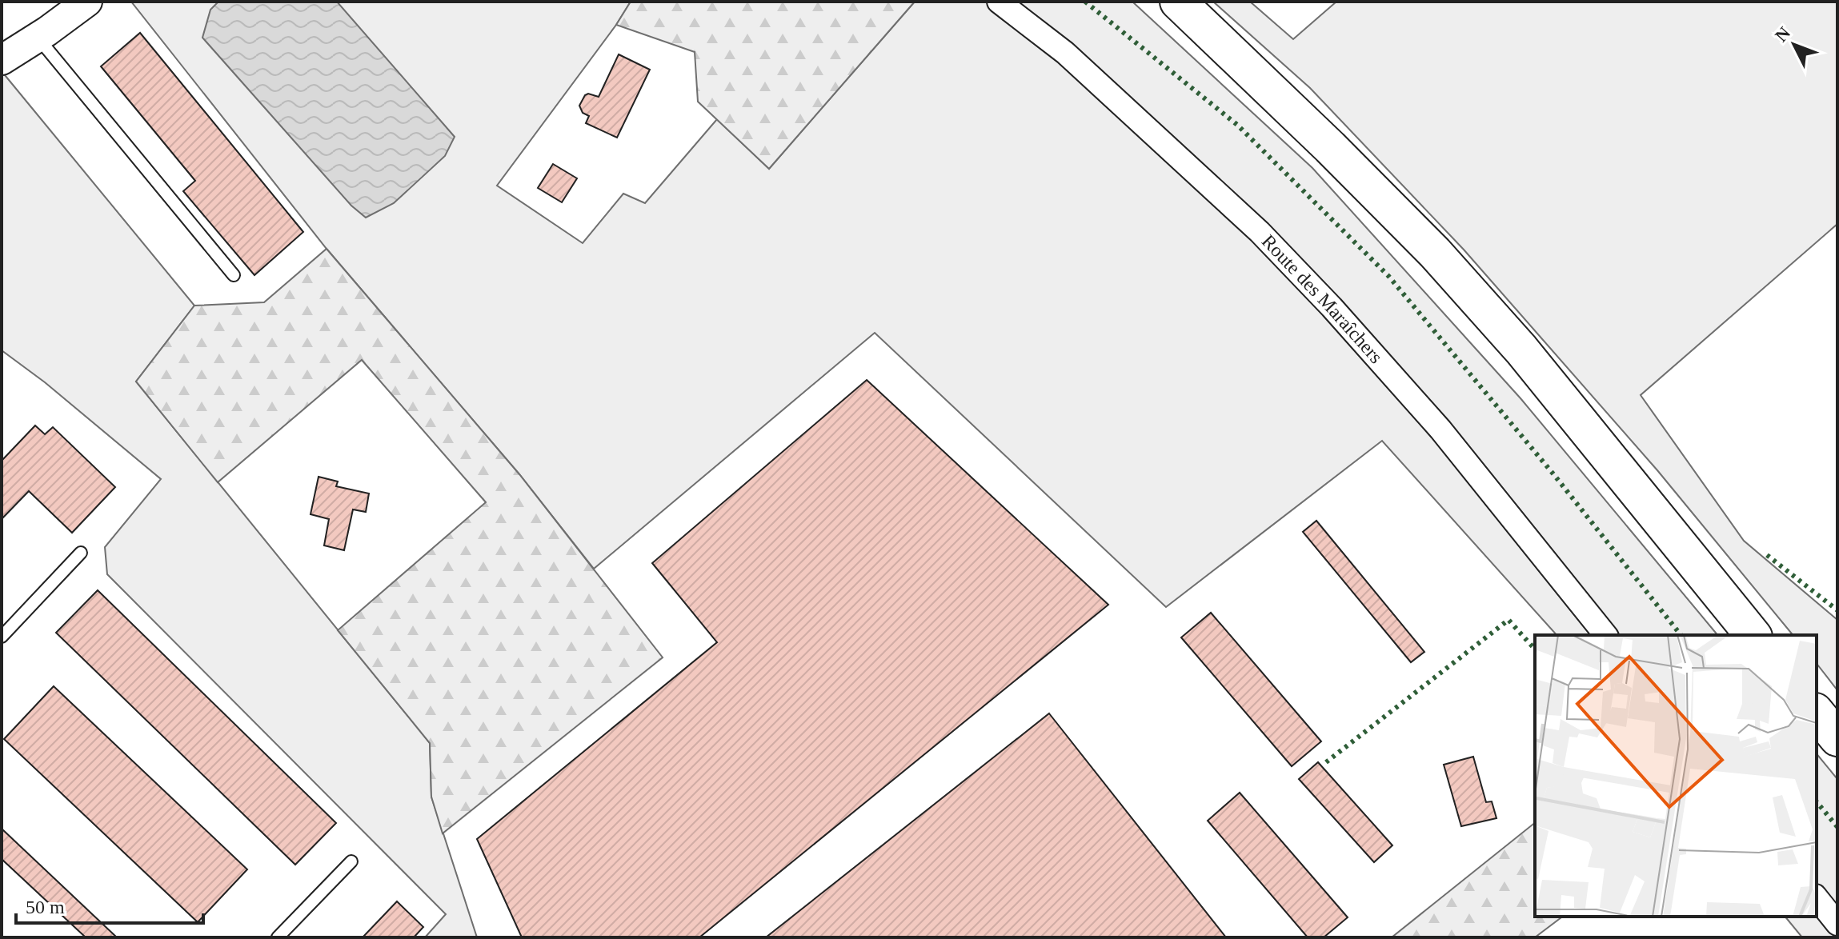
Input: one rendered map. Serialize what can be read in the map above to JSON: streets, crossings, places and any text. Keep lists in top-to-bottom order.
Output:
{
  "streets": {
    "street": ["Route des Maraîchers"]
  },
  "scale_bar": "50 m",
  "north": "top left"
}
